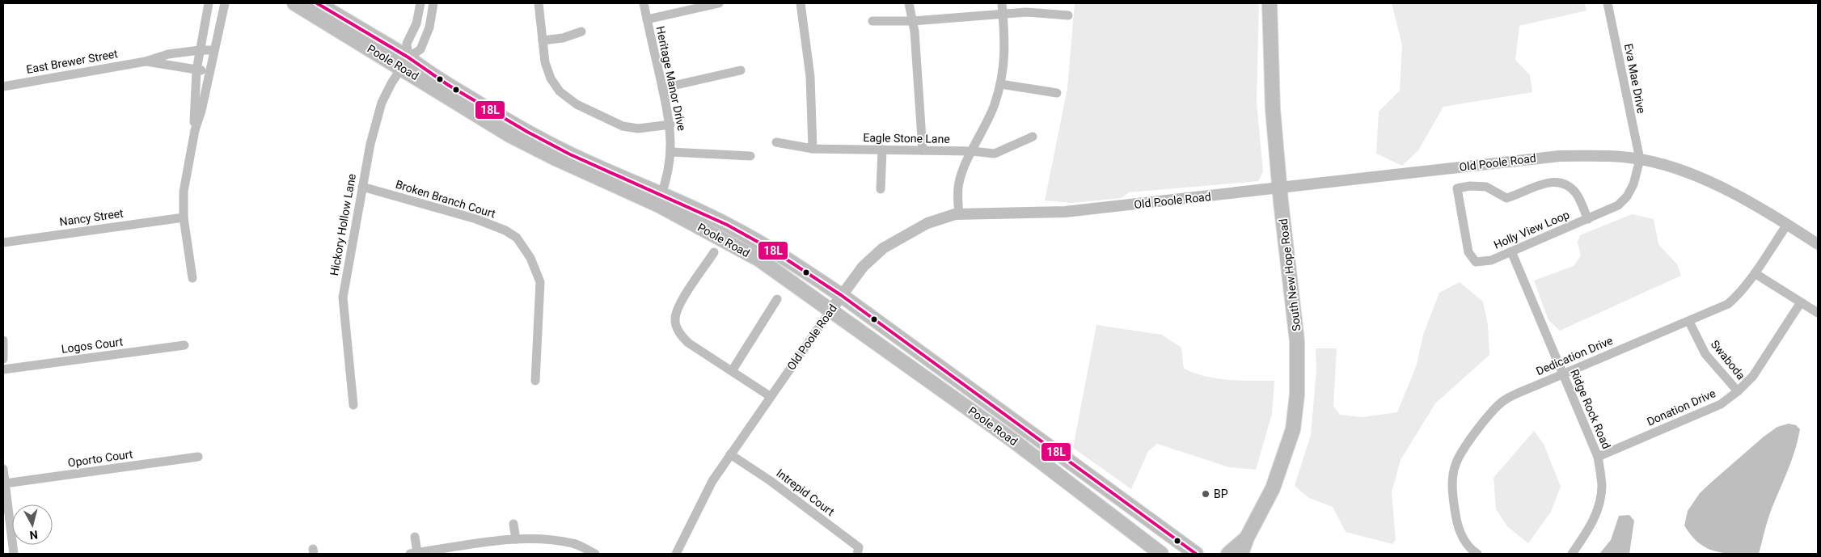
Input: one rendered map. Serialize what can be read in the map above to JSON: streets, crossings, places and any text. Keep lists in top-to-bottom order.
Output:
{
  "streets": {
    "main road": ["Poole Road", "South New Hope Road"],
    "street": [
      "East Brewer Street",
      "Heritage Manor Drive",
      "Eva Mae Drive",
      "Eagle Stone Lane",
      "Old Poole Road",
      "Broken Branch Court",
      "Nancy Street",
      "Hickory Hollow Lane",
      "Holly View Loop",
      "Logos Court",
      "Dedication Drive",
      "Swaboda",
      "Donation Drive",
      "Ridge Rock Road",
      "Oporto Court",
      "Intrepid Court"
    ]
  },
  "crossings": [
    ["Poole Road", "Heritage Manor Drive"],
    ["Poole Road", "Old Poole Road"],
    ["Poole Road", "Hickory Hollow Lane"],
    ["Eva Mae Drive", "Old Poole Road"],
    ["Eva Mae Drive", "Holly View Loop"],
    ["Old Poole Road", "Holly View Loop"],
    ["Old Poole Road", "South New Hope Road"],
    ["Old Poole Road", "Dedication Drive"],
    ["Old Poole Road", "Intrepid Court"],
    ["Broken Branch Court", "Hickory Hollow Lane"],
    ["Holly View Loop", "Ridge Rock Road"],
    ["Dedication Drive", "Swaboda"],
    ["Dedication Drive", "Ridge Rock Road"],
    ["Swaboda", "Donation Drive"],
    ["Donation Drive", "Ridge Rock Road"]
  ],
  "places": ["BP"],
  "lines": ["transit line 18L"],
  "north": "bottom"
}
